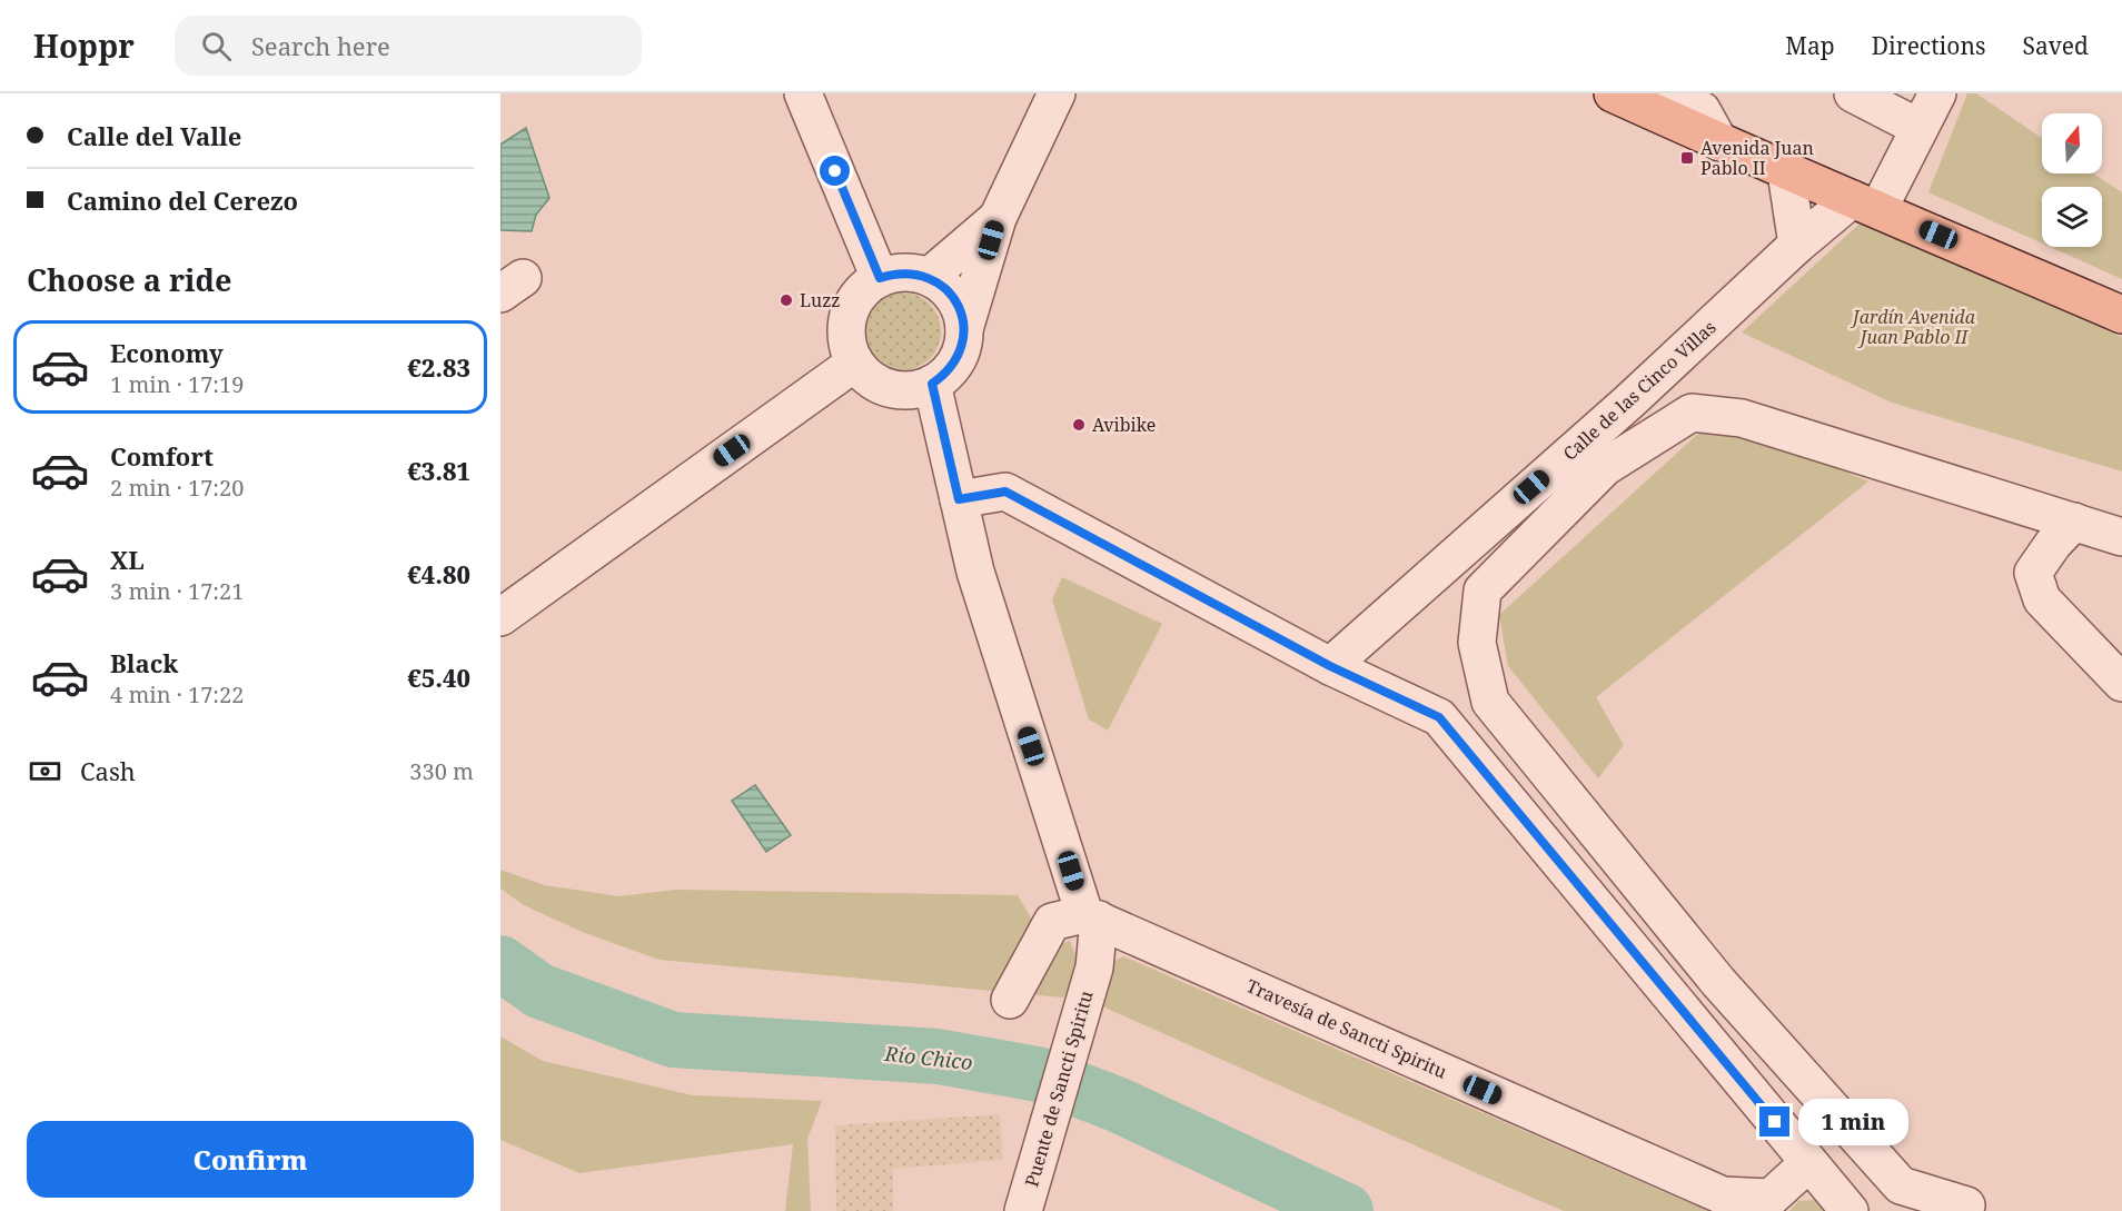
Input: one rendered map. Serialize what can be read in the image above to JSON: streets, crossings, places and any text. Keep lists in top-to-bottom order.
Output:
{
  "streets": {
    "street": ["Calle de las Cinco Villas", "Travesía de Sancti Spiritu", "Puente de Sancti Spiritu"]
  },
  "crossings": [
    ["Travesía de Sancti Spiritu", "Puente de Sancti Spiritu"]
  ],
  "water": ["Río Chico"],
  "parks": ["Jardín Avenida Juan Pablo II"],
  "places": {
    "transit": ["Avenida Juan Pablo II"],
    "other": ["Luzz", "Avibike"]
  },
  "north": "top",
  "page": {
    "header": "Hoppr",
    "search": "Search here",
    "nav": ["Map", "Directions", "Saved"],
    "banner": ["Calle del Valle", "Camino del Cerezo"],
    "heading": "Choose a ride",
    "list": [
      {
        "name": "Economy",
        "note": "1 min · 17:19",
        "value": "€2.83"
      },
      {
        "name": "Comfort",
        "note": "2 min · 17:20",
        "value": "€3.81"
      },
      {
        "name": "XL",
        "note": "3 min · 17:21",
        "value": "€4.80"
      },
      {
        "name": "Black",
        "note": "4 min · 17:22",
        "value": "€5.40"
      }
    ],
    "pay": ["Cash", "330 m"],
    "bubble": "1 min",
    "buttons": "Confirm"
  }
}
